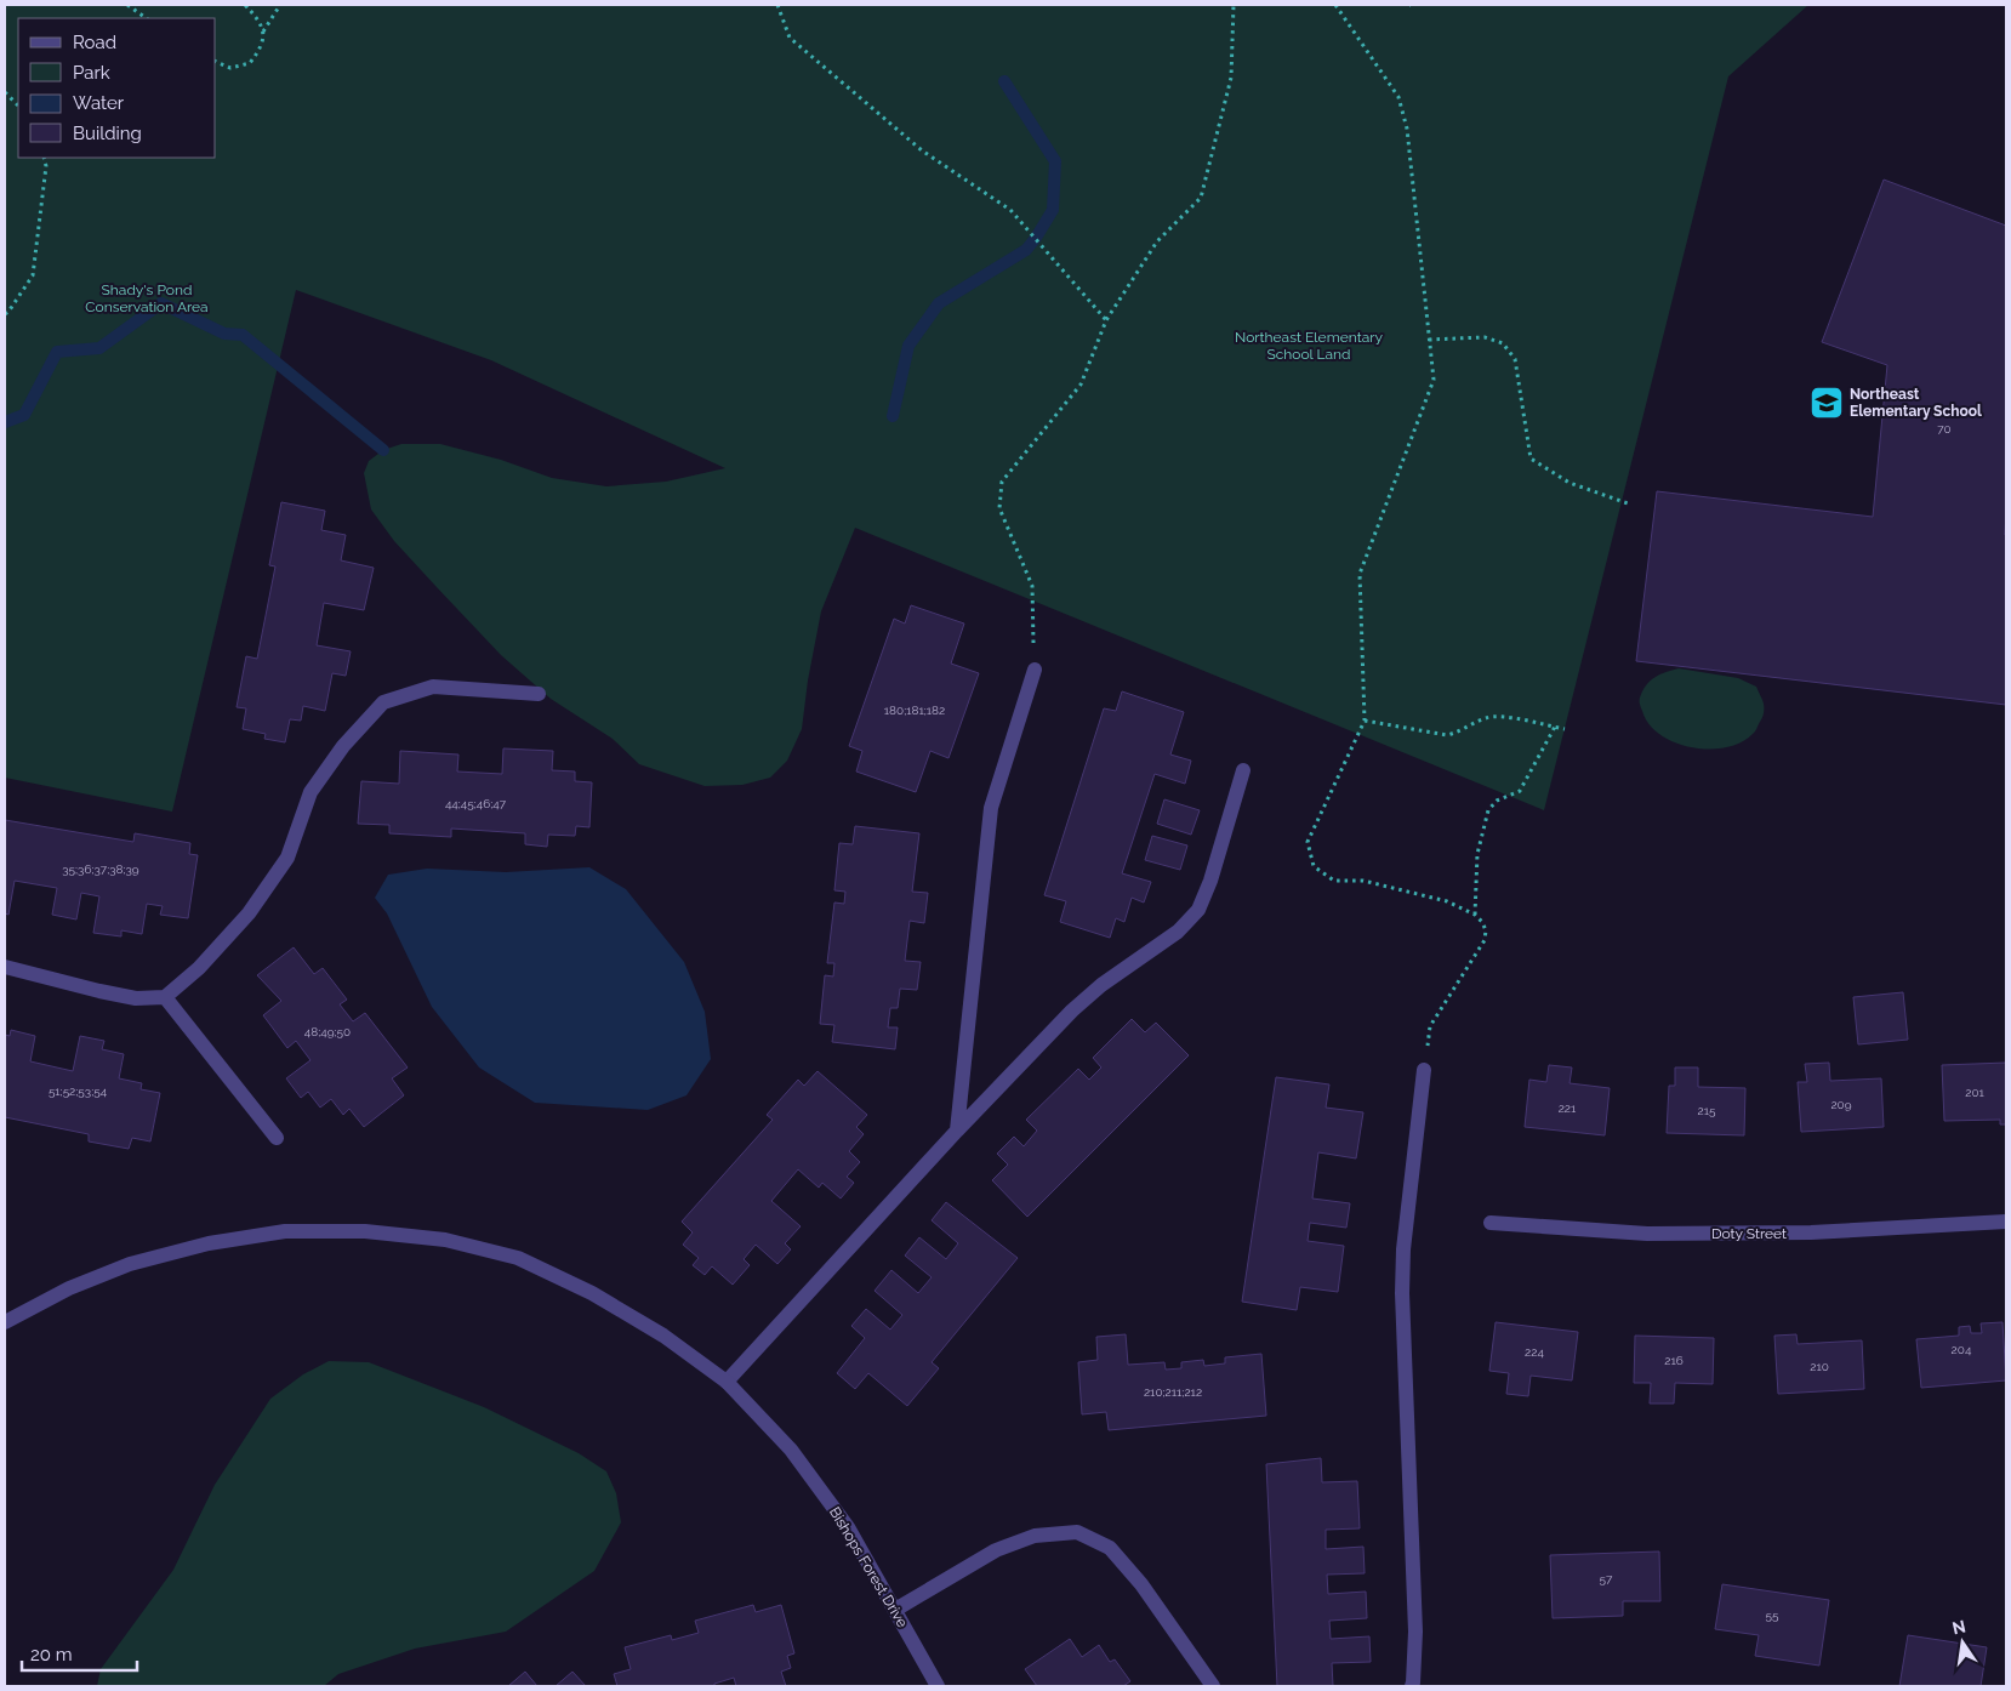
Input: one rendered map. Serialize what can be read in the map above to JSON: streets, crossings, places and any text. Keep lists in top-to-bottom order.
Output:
{
  "streets": {
    "street": ["Doty Street", "Bishops Forest Drive"]
  },
  "parks": ["Shady's Pond Conservation Area", "Northeast Elementary School Land"],
  "places": {
    "school or university": ["Northeast Elementary School"]
  },
  "house_numbers": [
    "70",
    "180;181;182",
    "44;45;46;47",
    "35;36;37;38;39",
    "48;49;50",
    "51;52;53;54",
    "201",
    "209",
    "221",
    "215",
    "204",
    "224",
    "216",
    "210",
    "210;211;212",
    "57",
    "55"
  ],
  "legend": [
    "Road",
    "Park",
    "Water",
    "Building"
  ],
  "scale_bar": "20 m",
  "north": "top"
}
